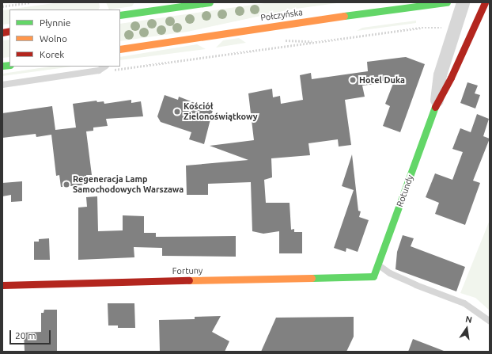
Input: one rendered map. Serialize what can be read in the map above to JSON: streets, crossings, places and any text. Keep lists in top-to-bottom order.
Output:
{
  "streets": {
    "street": ["Połczyńska", "Rotundy", "Fortuny"]
  },
  "crossings": [
    ["Rotundy", "Fortuny"]
  ],
  "places": ["Hotel Duka", "Kościół Zielonoświątkowy", "Regeneracja Lamp Samochodowych Warszawa"],
  "legend": ["Płynnie", "Wolno", "Korek"],
  "scale_bar": "20 m",
  "north": "top"
}
